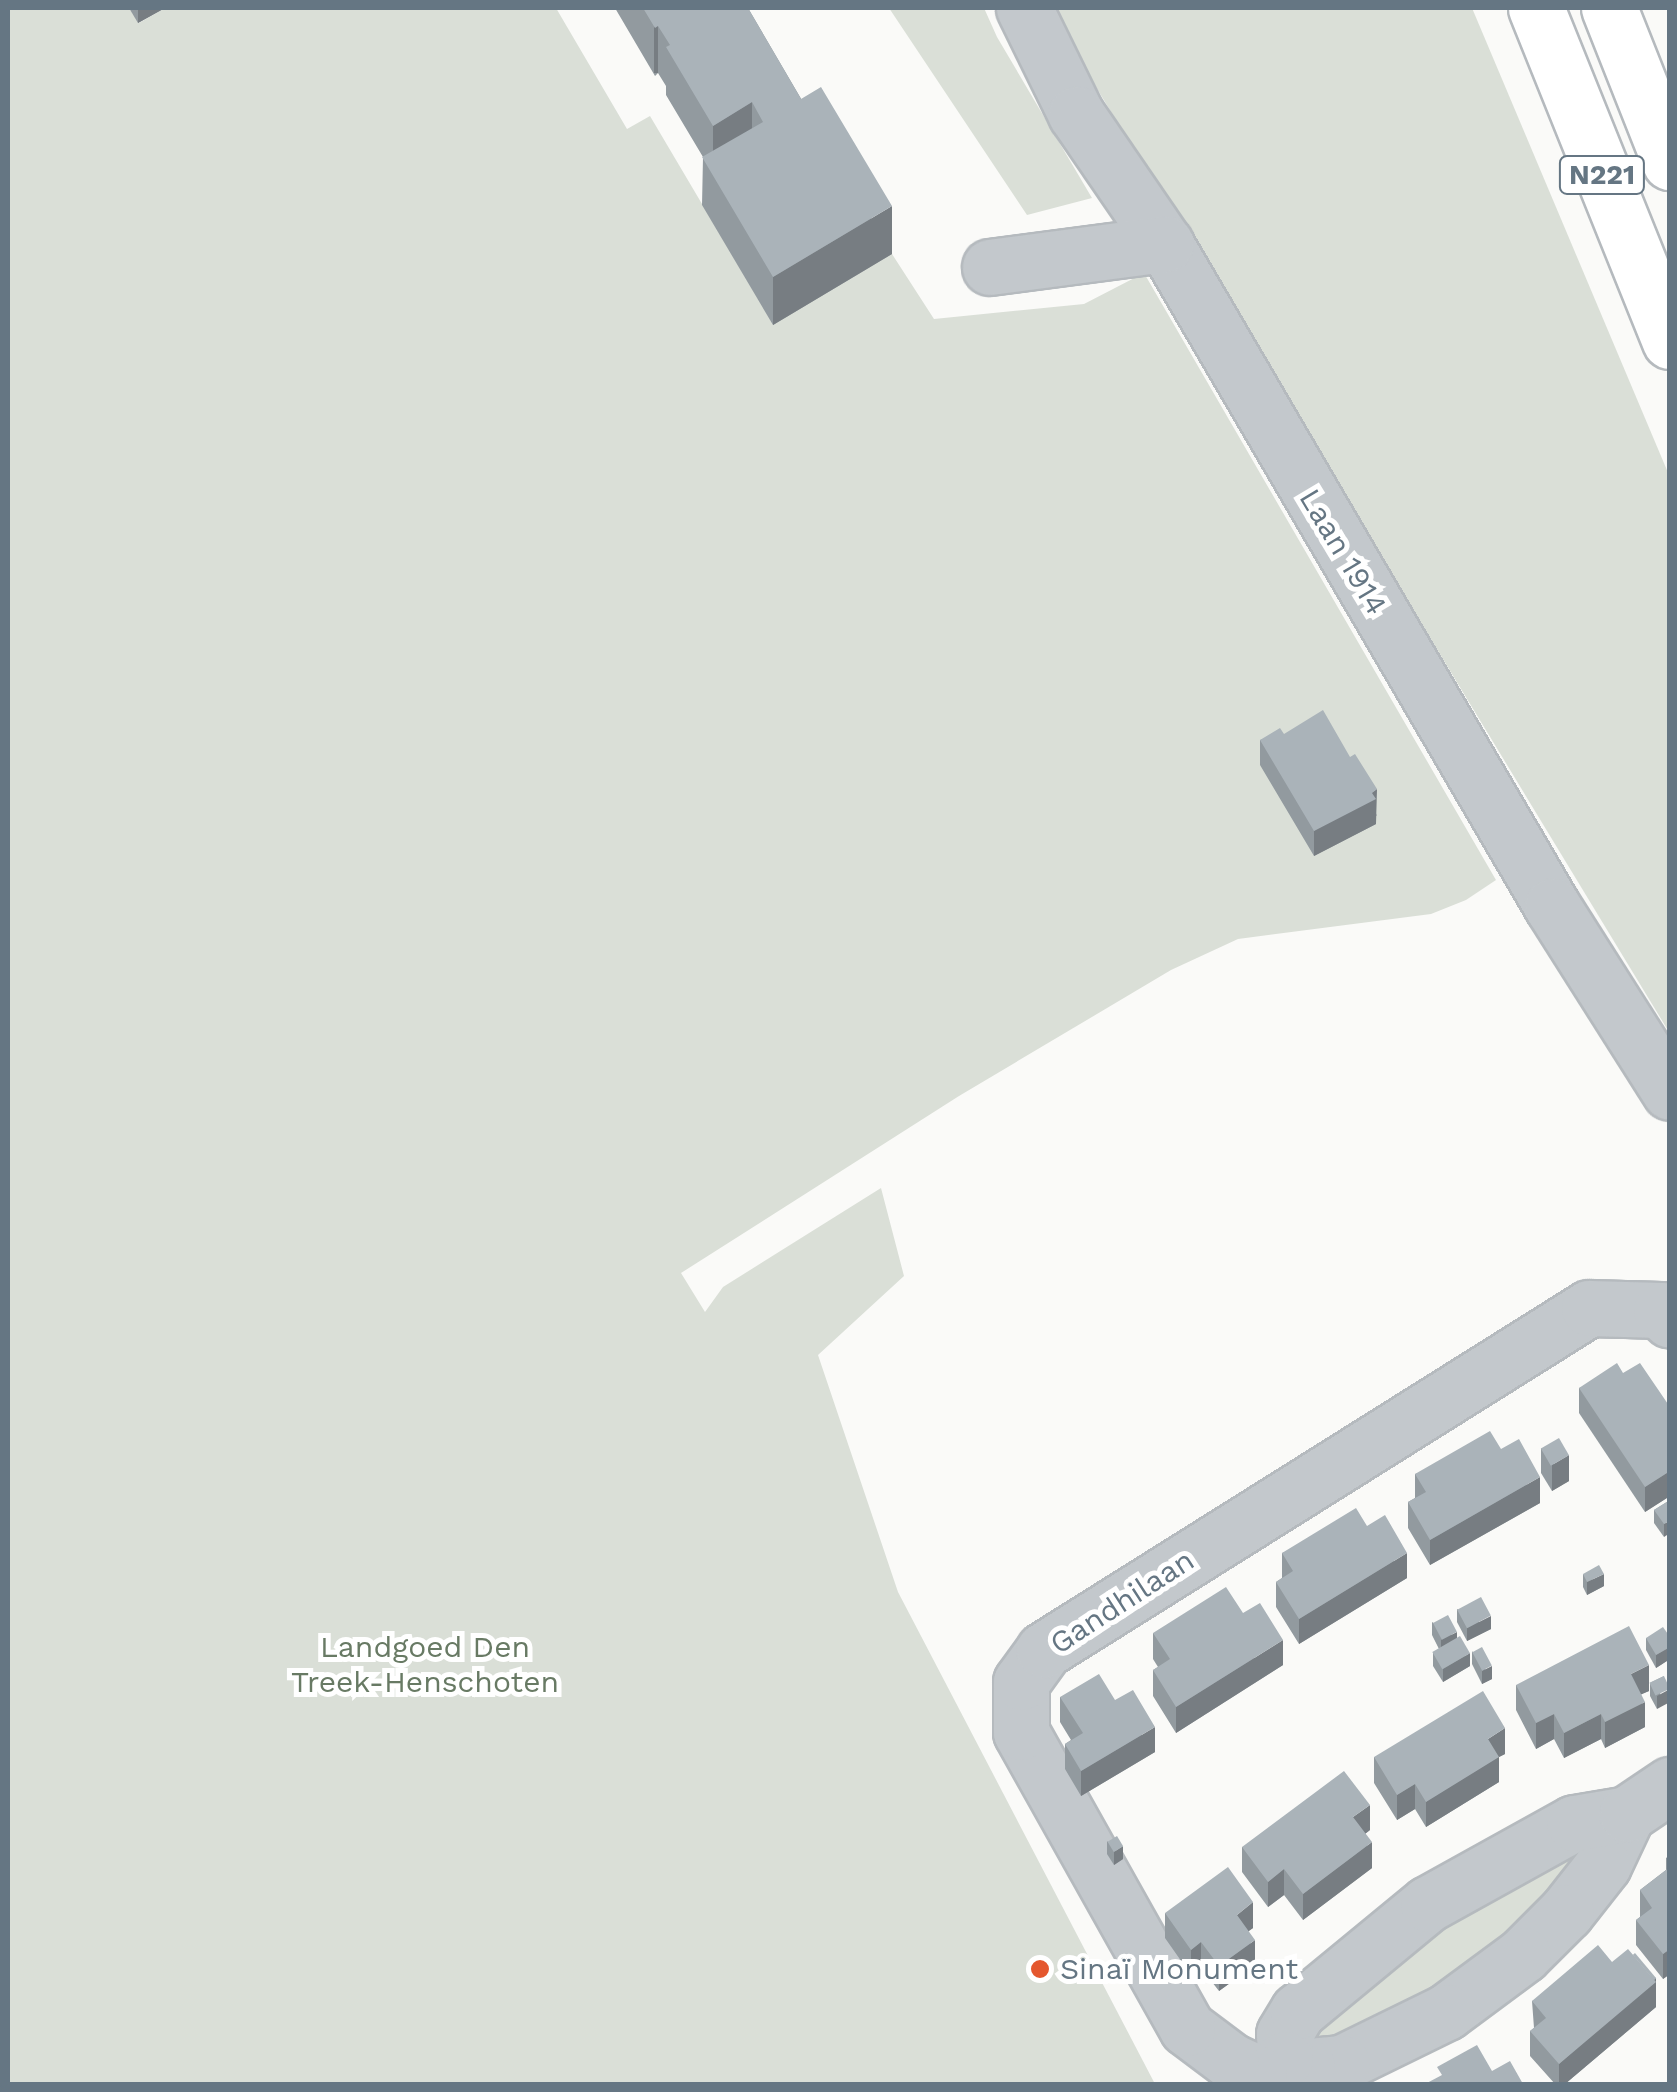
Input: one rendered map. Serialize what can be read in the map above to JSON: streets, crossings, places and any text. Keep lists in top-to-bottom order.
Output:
{
  "streets": {
    "main road": ["N221"],
    "street": ["Laan 1914", "Gandhilaan"]
  },
  "parks": ["Landgoed Den Treek-Henschoten"],
  "places": ["Sinaï Monument"]
}
